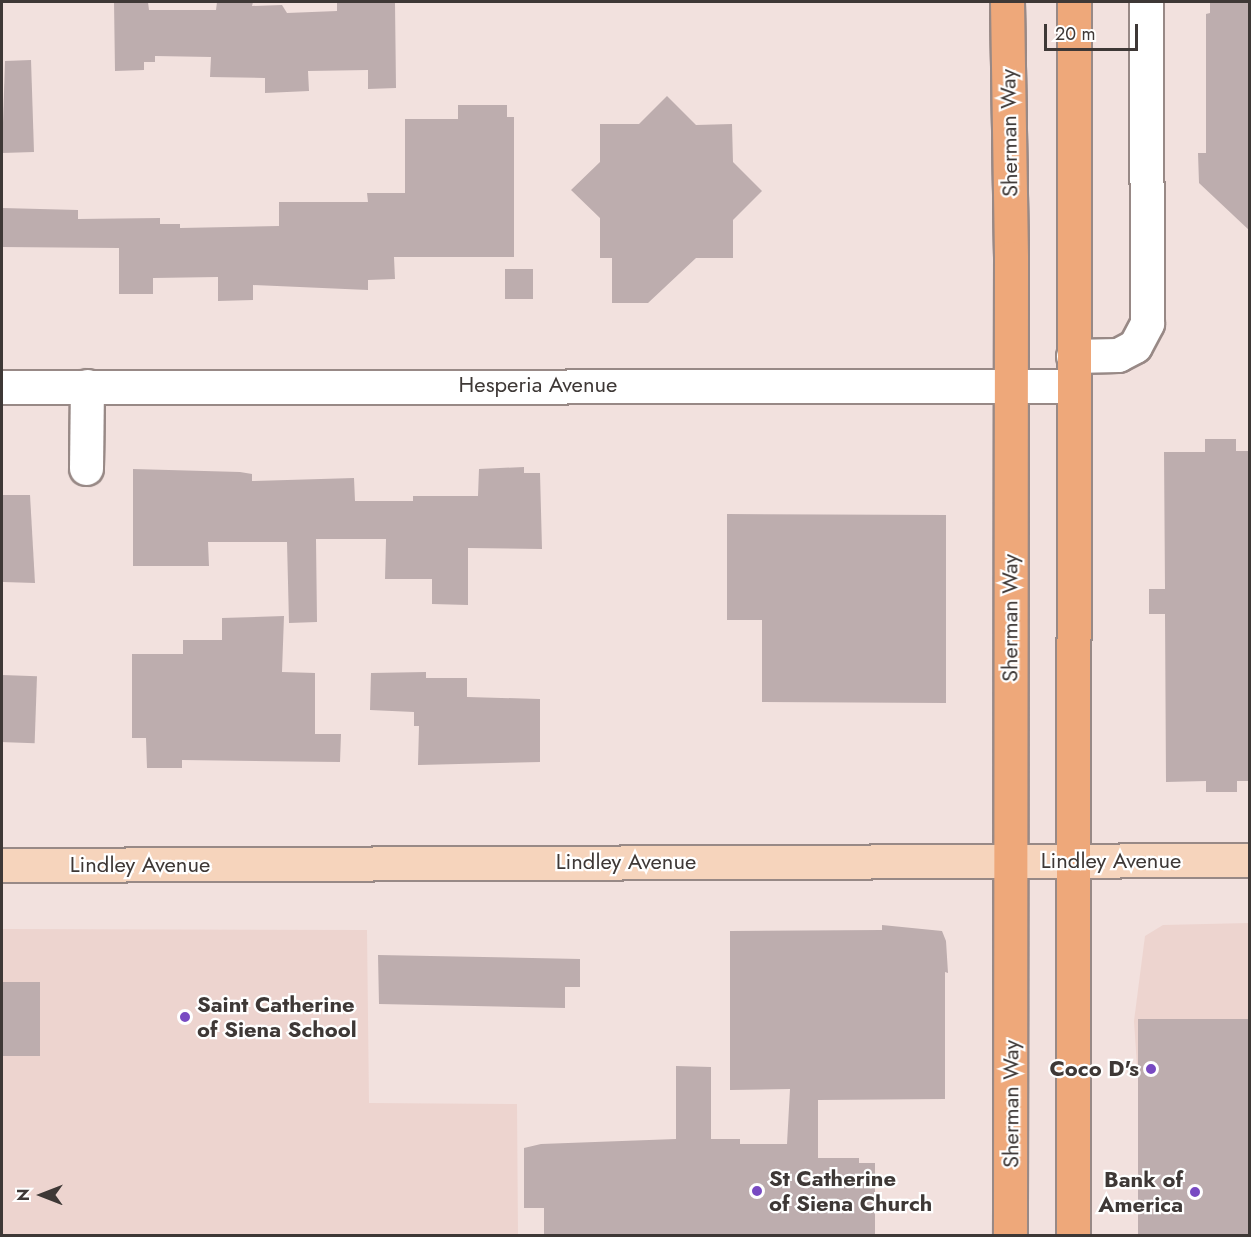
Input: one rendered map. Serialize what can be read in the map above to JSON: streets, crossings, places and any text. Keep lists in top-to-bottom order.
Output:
{
  "streets": {
    "main road": ["Sherman Way", "Lindley Avenue"],
    "street": ["Hesperia Avenue"]
  },
  "crossings": [
    ["Sherman Way", "Hesperia Avenue"],
    ["Sherman Way", "Lindley Avenue"]
  ],
  "places": [
    "Saint Catherine of Siena School",
    "Coco D's",
    "St Catherine of Siena Church",
    "Bank of America"
  ],
  "scale_bar": "20 m",
  "north": "left"
}
